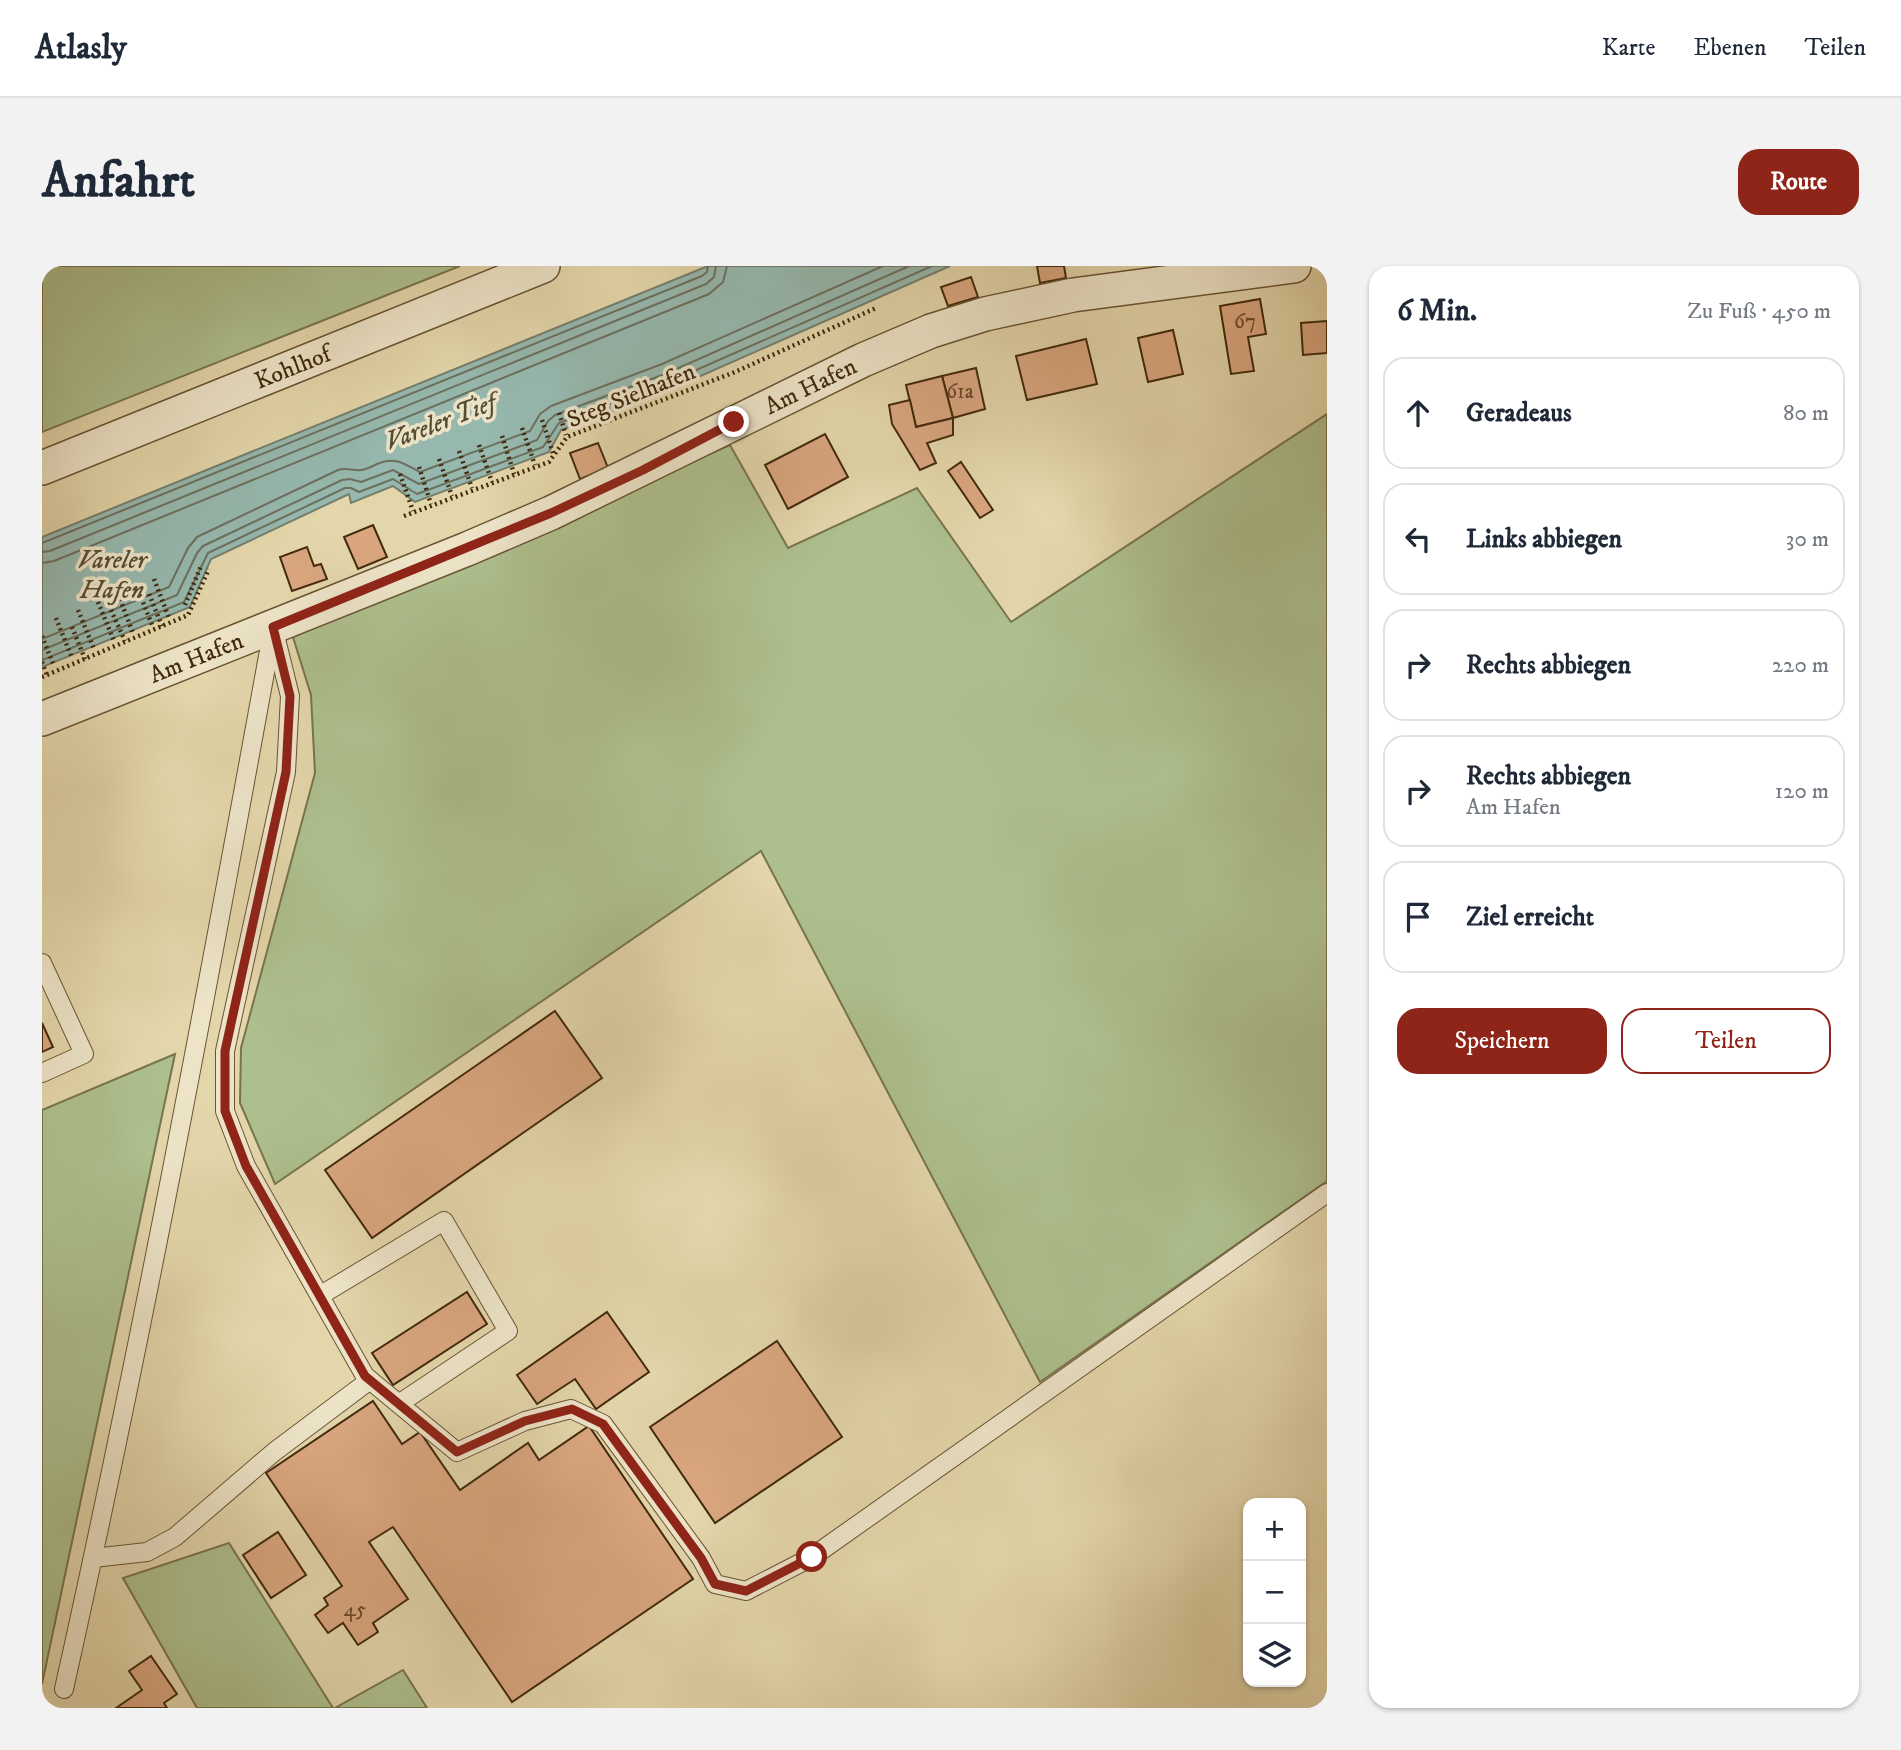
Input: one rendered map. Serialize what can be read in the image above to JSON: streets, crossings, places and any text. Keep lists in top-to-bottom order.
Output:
{
  "streets": {
    "street": ["Kohlhof", "Am Hafen"],
    "path": ["Steg Sielhafen"]
  },
  "water": ["Vareler Tief", "Vareler Hafen"],
  "house_numbers": ["67", "61a", "45"],
  "page": {
    "header": "Atlasly",
    "nav": ["Karte", "Ebenen", "Teilen"],
    "buttons": [
      "Route",
      ["Speichern", "Teilen"]
    ],
    "title": "Anfahrt",
    "heading": ["6 Min.", "Zu Fuß · 450 m"],
    "list": [
      ["Geradeaus", "80 m"],
      ["Links abbiegen", "30 m"],
      ["Rechts abbiegen", "220 m"],
      ["Rechts abbiegen", "Am Hafen", "120 m"],
      "Ziel erreicht"
    ],
    "map_buttons": ["+", "−"]
  }
}
